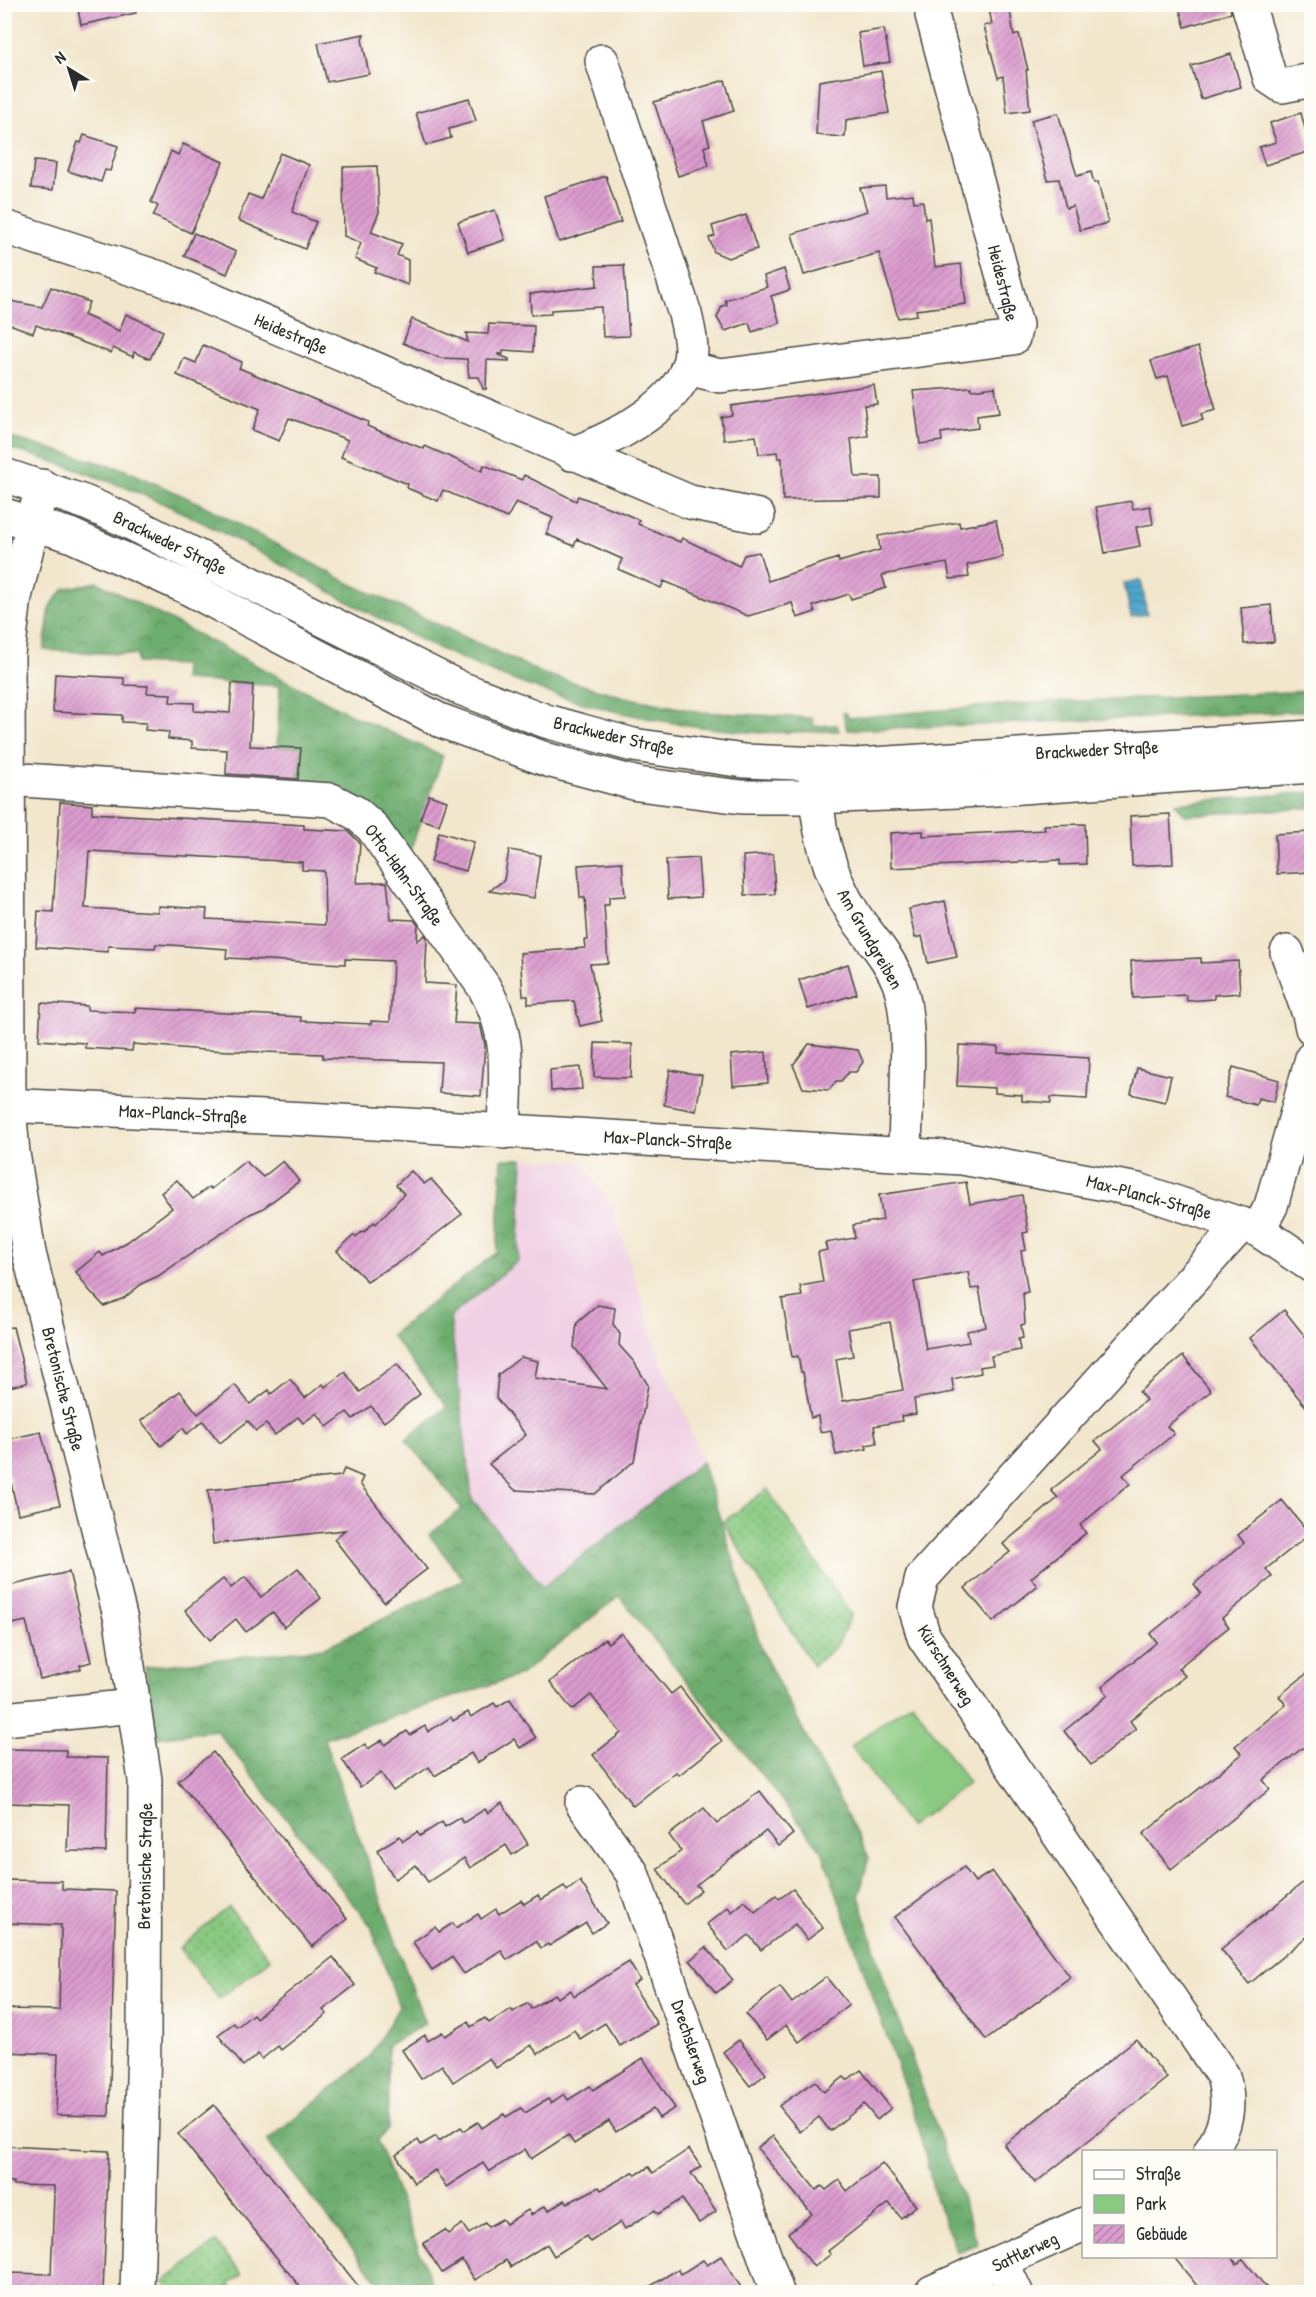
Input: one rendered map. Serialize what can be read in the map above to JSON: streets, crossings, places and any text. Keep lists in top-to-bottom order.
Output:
{
  "streets": {
    "street": [
      "Heidestraße",
      "Brackweder Straße",
      "Otto-Hahn-Straße",
      "Am Grundgreiben",
      "Max-Planck-Straße",
      "Bretonische Straße",
      "Kürschnerweg",
      "Drechslerweg",
      "Sattlerweg"
    ]
  },
  "crossings": [
    ["Brackweder Straße", "Am Grundgreiben"],
    ["Brackweder Straße", "Bretonische Straße"],
    ["Otto-Hahn-Straße", "Max-Planck-Straße"],
    ["Otto-Hahn-Straße", "Bretonische Straße"],
    ["Am Grundgreiben", "Max-Planck-Straße"],
    ["Max-Planck-Straße", "Bretonische Straße"],
    ["Max-Planck-Straße", "Kürschnerweg"]
  ],
  "legend": ["Straße", "Park", "Gebäude"],
  "north": "top left"
}
